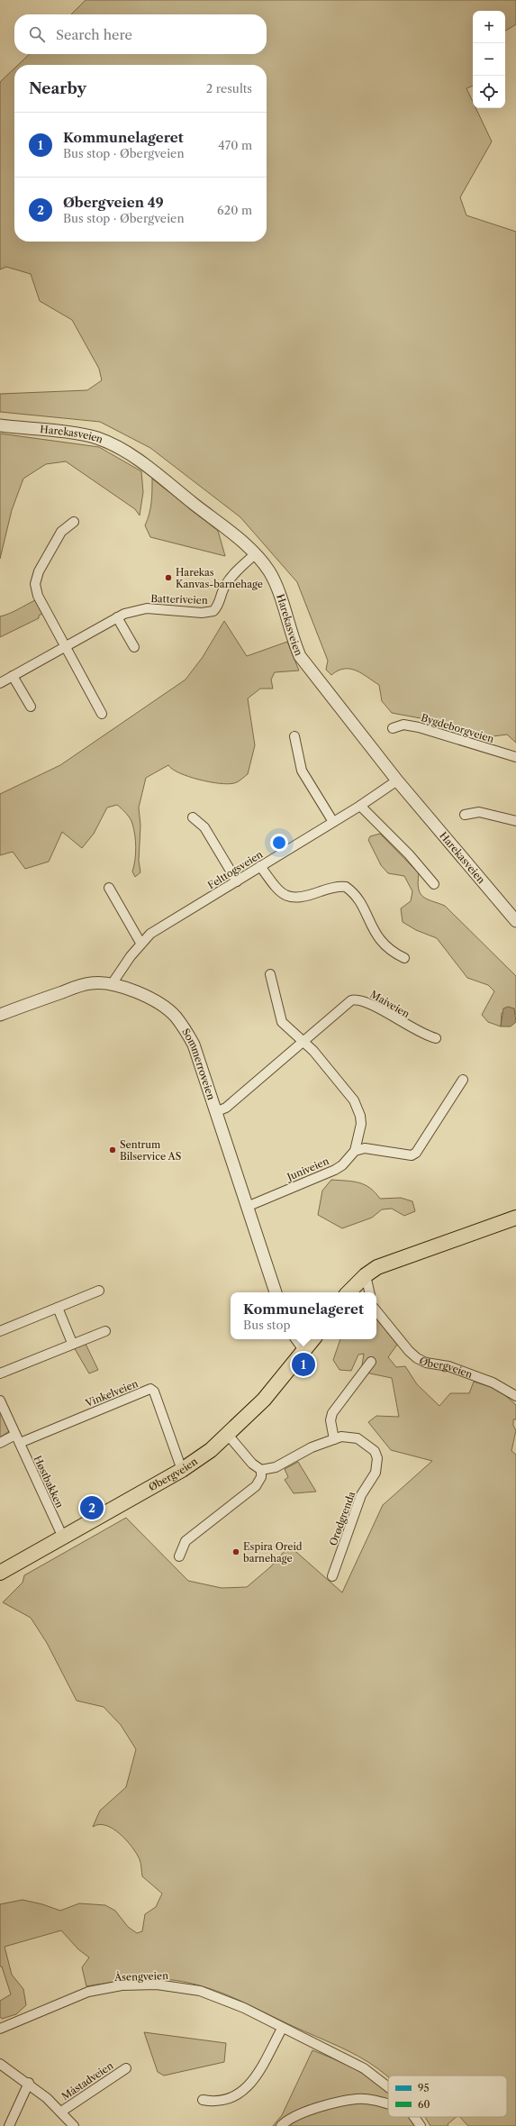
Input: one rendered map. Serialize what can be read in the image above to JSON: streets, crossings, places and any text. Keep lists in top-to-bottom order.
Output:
{
  "streets": {
    "main road": ["Øbergveien"],
    "street": [
      "Harekasveien",
      "Batteriveien",
      "Bygdeborgveien",
      "Felttogsveien",
      "Maiveien",
      "Sommerroveien",
      "Juniveien",
      "Vinkelveien",
      "Høstbakken",
      "Orødgrenda",
      "Åsengveien",
      "Måstadveien"
    ]
  },
  "crossings": [
    ["Harekasveien", "Batteriveien"],
    ["Harekasveien", "Felttogsveien"],
    ["Felttogsveien", "Sommerroveien"],
    ["Maiveien", "Sommerroveien"],
    ["Sommerroveien", "Juniveien"],
    ["Øbergveien", "Vinkelveien"],
    ["Øbergveien", "Høstbakken"],
    ["Vinkelveien", "Høstbakken"]
  ],
  "places": ["Harekas Kanvas-barnehage", "Sentrum Bilservice AS", "Espira Oreid barnehage"],
  "legend": ["95", "60"],
  "page": {
    "map_buttons": ["+", "−"],
    "search": "Search here",
    "heading": ["Nearby", "2 results"],
    "list": [
      {
        "mark": "1",
        "name": "Kommunelageret",
        "note": "Bus stop · Øbergveien",
        "value": "470 m"
      },
      {
        "mark": "2",
        "name": "Øbergveien 49",
        "note": "Bus stop · Øbergveien",
        "value": "620 m"
      }
    ],
    "popup": ["Kommunelageret", "Bus stop"],
    "pins": ["1", "2"]
  }
}
